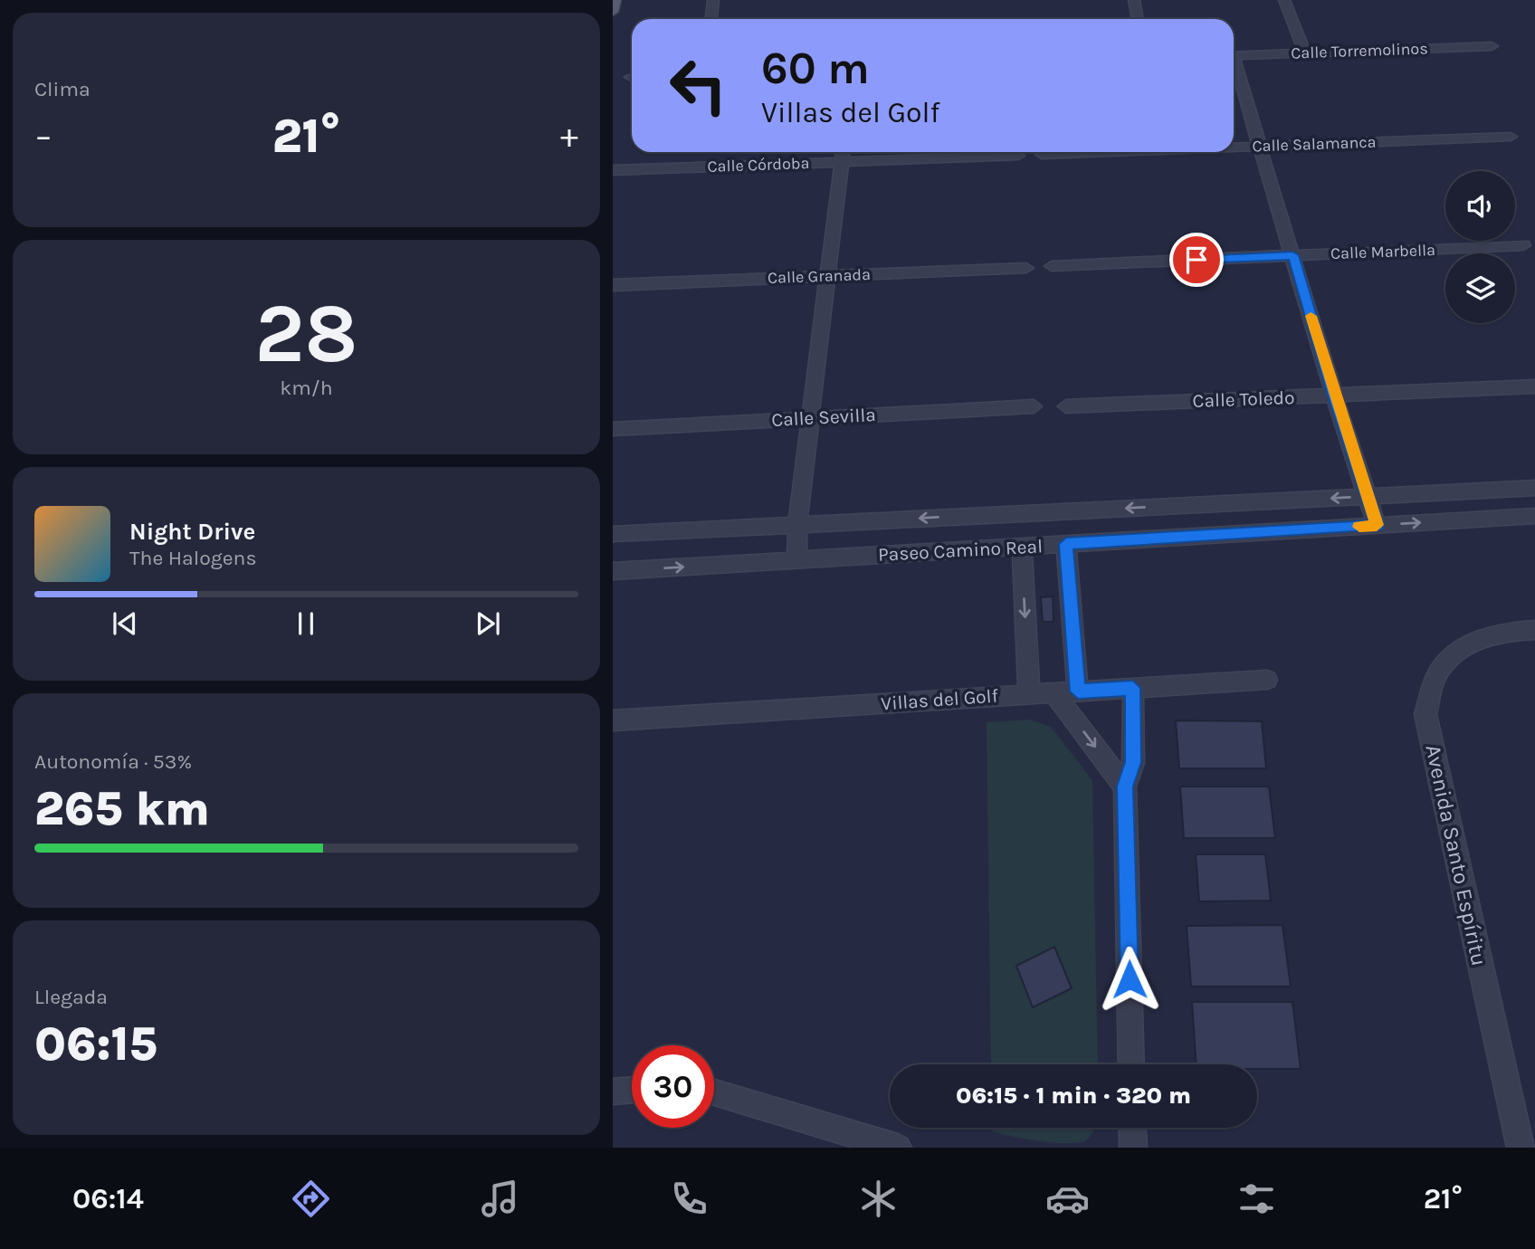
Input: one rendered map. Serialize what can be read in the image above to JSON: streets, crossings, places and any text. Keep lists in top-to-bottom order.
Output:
{
  "streets": {
    "street": [
      "Calle Torremolinos",
      "Calle Salamanca",
      "Calle Córdoba",
      "Calle Marbella",
      "Calle Granada",
      "Calle Toledo",
      "Calle Sevilla",
      "Paseo Camino Real",
      "Villas del Golf",
      "Avenida Santo Espíritu"
    ]
  },
  "page": {
    "tile": [
      "Clima",
      ["28", "km/h"],
      ["Autonomía · 53%", "265 km"],
      ["Llegada", "06:15"]
    ],
    "turn": ["60 m", "Villas del Golf"],
    "heat": ["−", "21°", "+"],
    "song": ["Night Drive", "The Halogens"],
    "limit": "30",
    "trip": "06:15 · 1 min · 320 m",
    "tabs": ["06:14", "21°"]
  }
}
